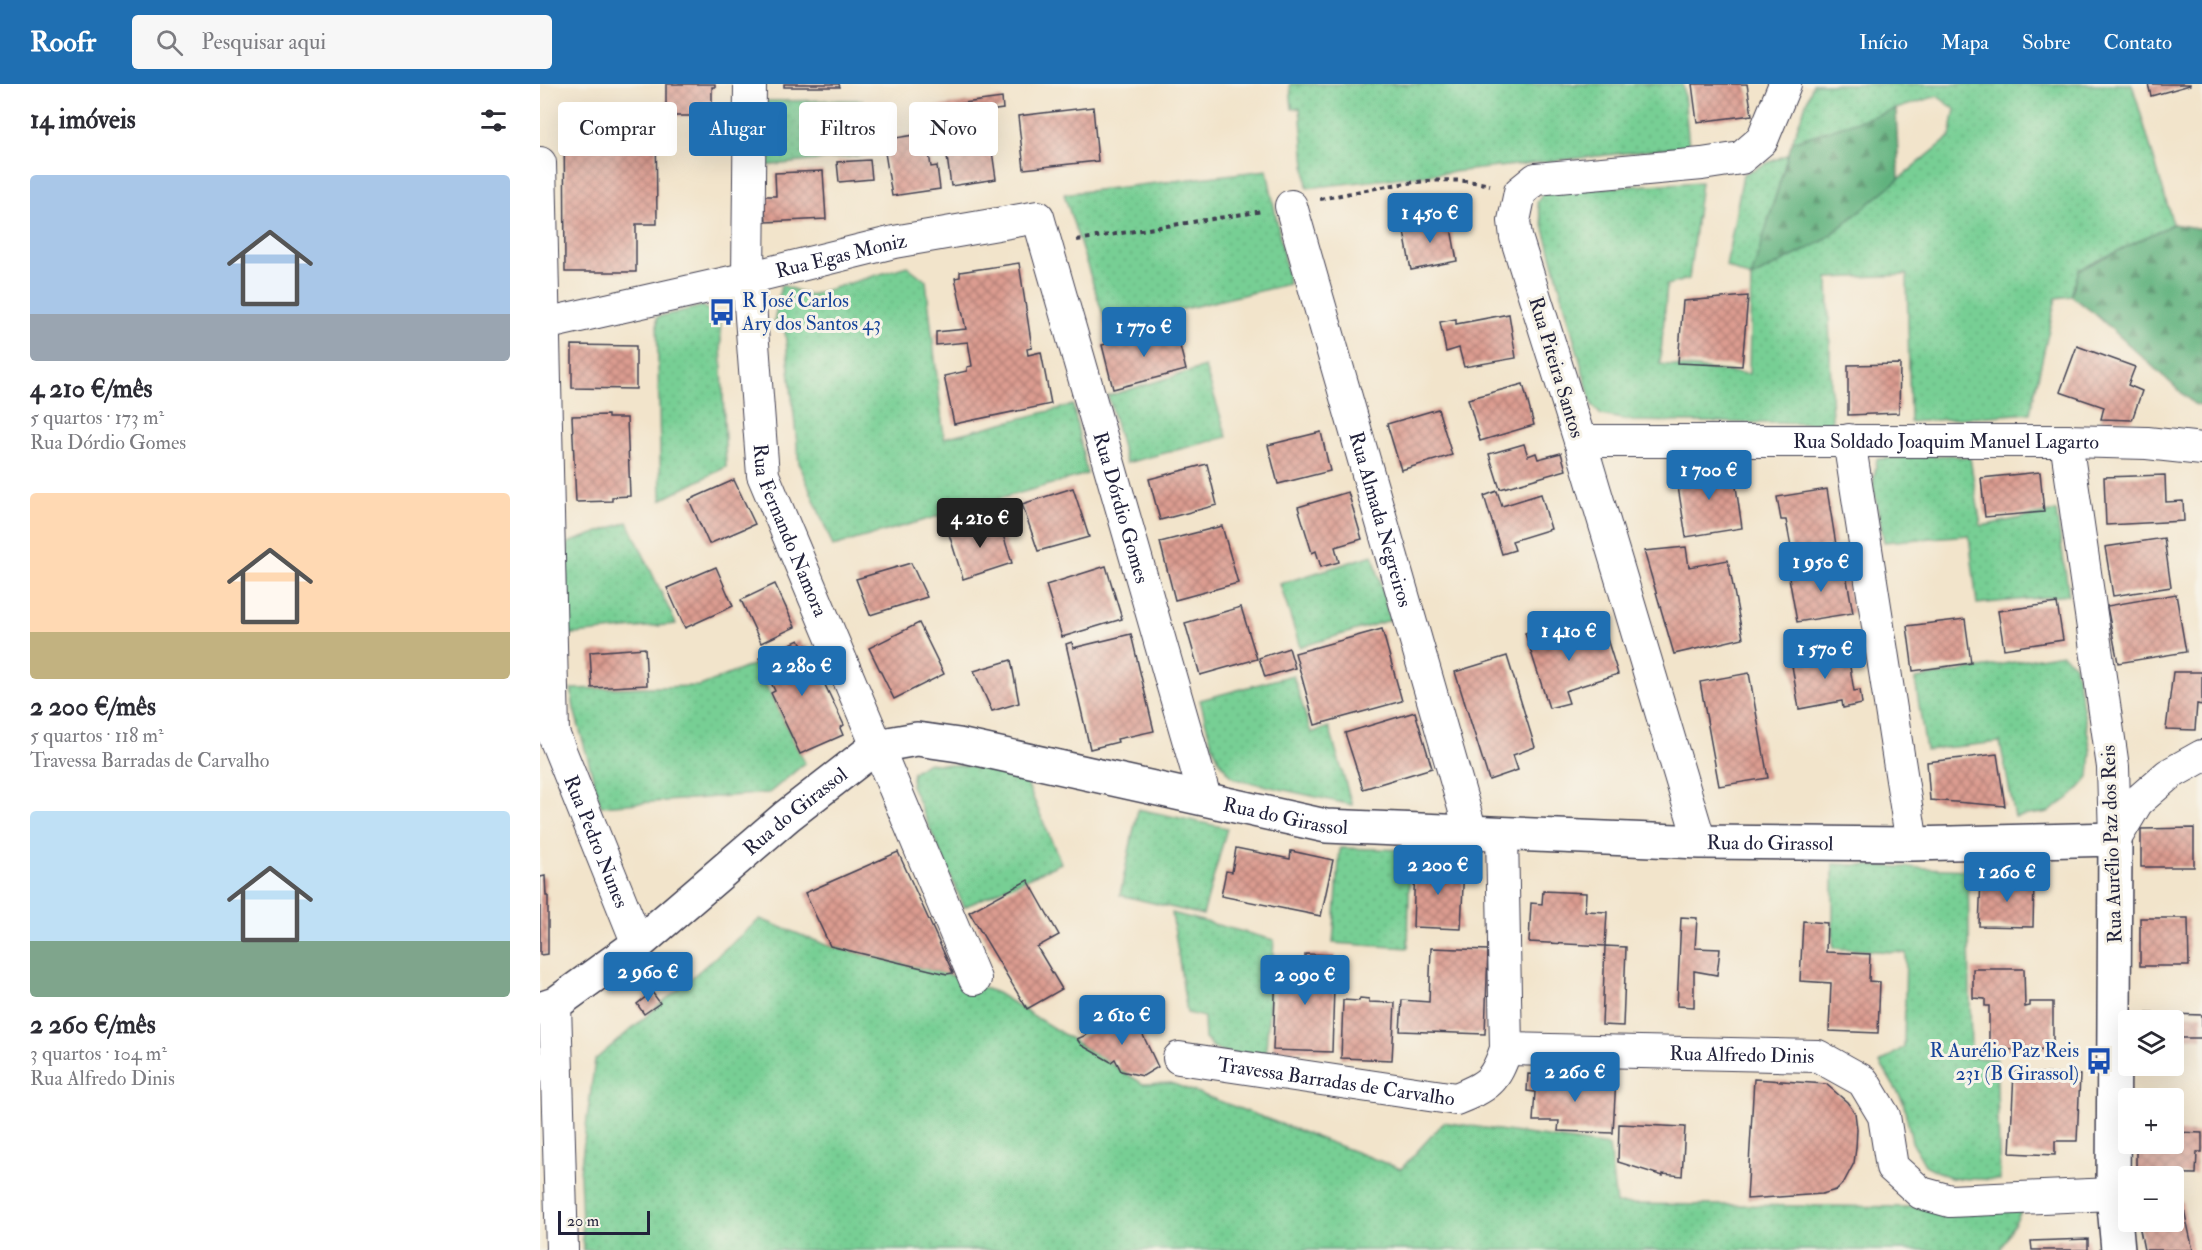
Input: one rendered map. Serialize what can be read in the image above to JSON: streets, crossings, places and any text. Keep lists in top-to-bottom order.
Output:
{
  "streets": {
    "street": [
      "Rua Egas Moniz",
      "Rua Piteira Santos",
      "Rua Soldado Joaquim Manuel Lagarto",
      "Rua Dórdio Gomes",
      "Rua Almada Negreiros",
      "Rua Fernando Namora",
      "Rua do Girassol",
      "Rua Pedro Nunes",
      "Rua Aurélio Paz dos Reis",
      "Rua Alfredo Dinis",
      "Travessa Barradas de Carvalho"
    ]
  },
  "crossings": [
    ["Rua Egas Moniz", "Rua Dórdio Gomes"],
    ["Rua Egas Moniz", "Rua Fernando Namora"],
    ["Rua Egas Moniz", "Rua Pedro Nunes"],
    ["Rua Piteira Santos", "Rua Soldado Joaquim Manuel Lagarto"],
    ["Rua Piteira Santos", "Rua do Girassol"],
    ["Rua Soldado Joaquim Manuel Lagarto", "Rua Aurélio Paz dos Reis"],
    ["Rua Dórdio Gomes", "Rua do Girassol"],
    ["Rua Almada Negreiros", "Rua do Girassol"],
    ["Rua Almada Negreiros", "Travessa Barradas de Carvalho"],
    ["Rua Fernando Namora", "Rua do Girassol"],
    ["Rua do Girassol", "Rua Pedro Nunes"],
    ["Rua do Girassol", "Rua Aurélio Paz dos Reis"],
    ["Rua do Girassol", "Travessa Barradas de Carvalho"],
    ["Rua Aurélio Paz dos Reis", "Rua Alfredo Dinis"],
    ["Rua Alfredo Dinis", "Travessa Barradas de Carvalho"]
  ],
  "places": {
    "bus stop": ["R José Carlos Ary dos Santos 43", "R Aurélio Paz Reis 231 (B Girassol)"]
  },
  "scale_bar": "20 m",
  "page": {
    "header": "Roofr",
    "search": "Pesquisar aqui",
    "nav": [
      "Início",
      "Mapa",
      "Sobre",
      "Contato"
    ],
    "heading": "14 imóveis",
    "chip": [
      "Comprar",
      "Alugar",
      "Filtros",
      "Novo"
    ],
    "list": [
      {
        "name": "4 210 €/mês",
        "note": "5 quartos · 173 m² · Rua Dórdio Gomes"
      },
      {
        "name": "2 200 €/mês",
        "note": "5 quartos · 118 m² · Travessa Barradas de Carvalho"
      },
      {
        "name": "2 260 €/mês",
        "note": "3 quartos · 104 m² · Rua Alfredo Dinis"
      }
    ],
    "price": [
      "1 450 €",
      "1 770 €",
      "1 700 €",
      "4 210 €",
      "1 950 €",
      "1 410 €",
      "1 570 €",
      "2 280 €",
      "2 200 €",
      "1 260 €",
      "2 960 €",
      "2 090 €",
      "2 610 €",
      "2 260 €"
    ],
    "map_buttons": ["+", "−"],
    "scale": "20 m"
  }
}
